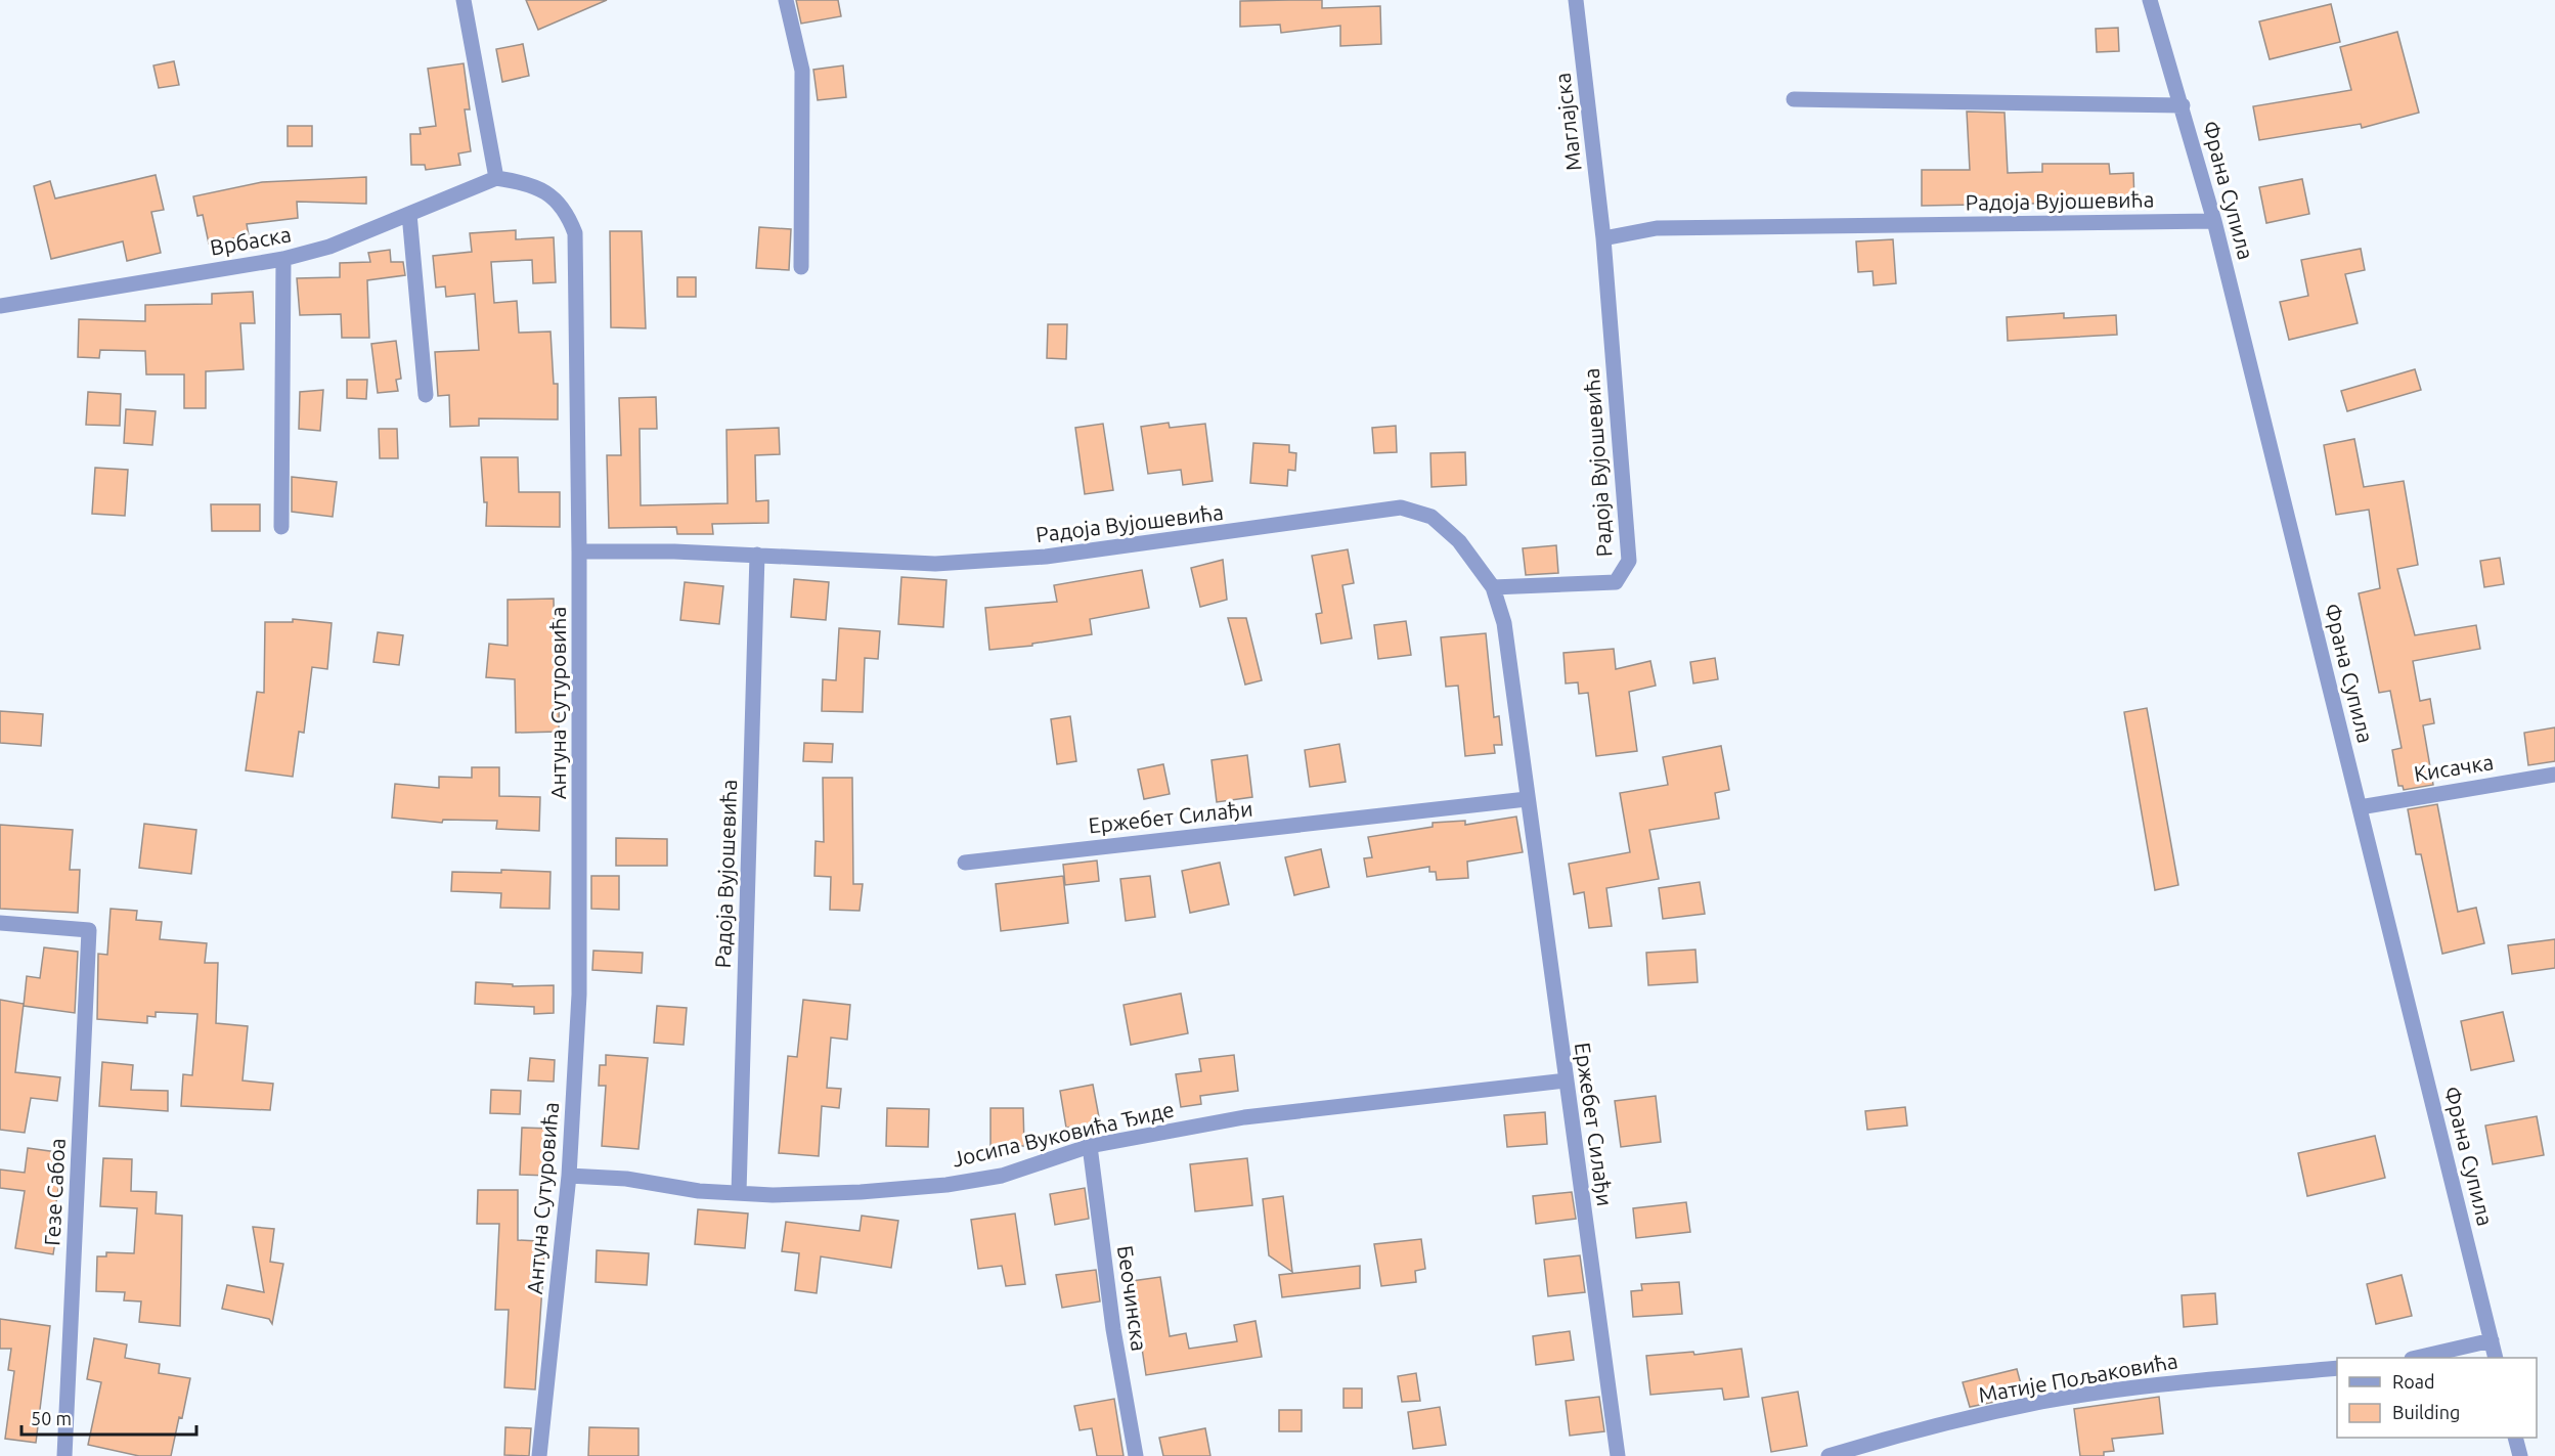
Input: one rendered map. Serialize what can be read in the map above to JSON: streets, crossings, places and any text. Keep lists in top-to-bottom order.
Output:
{
  "streets": {
    "street": [
      "Маглајска",
      "Франа Супила",
      "Радоја Вујошевића",
      "Врбаска",
      "Антуна Сутуровића",
      "Кисачка",
      "Ержебет Силађи",
      "Јосипа Вуковића Ђиде",
      "Гезе Сабоа",
      "Беочинска",
      "Матије Пољаковића"
    ]
  },
  "crossings": [
    ["Маглајска", "Радоја Вујошевића"],
    ["Франа Супила", "Радоја Вујошевића"],
    ["Франа Супила", "Кисачка"],
    ["Радоја Вујошевића", "Антуна Сутуровића"],
    ["Радоја Вујошевића", "Ержебет Силађи"],
    ["Радоја Вујошевића", "Јосипа Вуковића Ђиде"],
    ["Врбаска", "Антуна Сутуровића"],
    ["Антуна Сутуровића", "Јосипа Вуковића Ђиде"],
    ["Ержебет Силађи", "Јосипа Вуковића Ђиде"],
    ["Јосипа Вуковића Ђиде", "Беочинска"]
  ],
  "legend": ["Road", "Building"],
  "scale_bar": "50 m"
}
